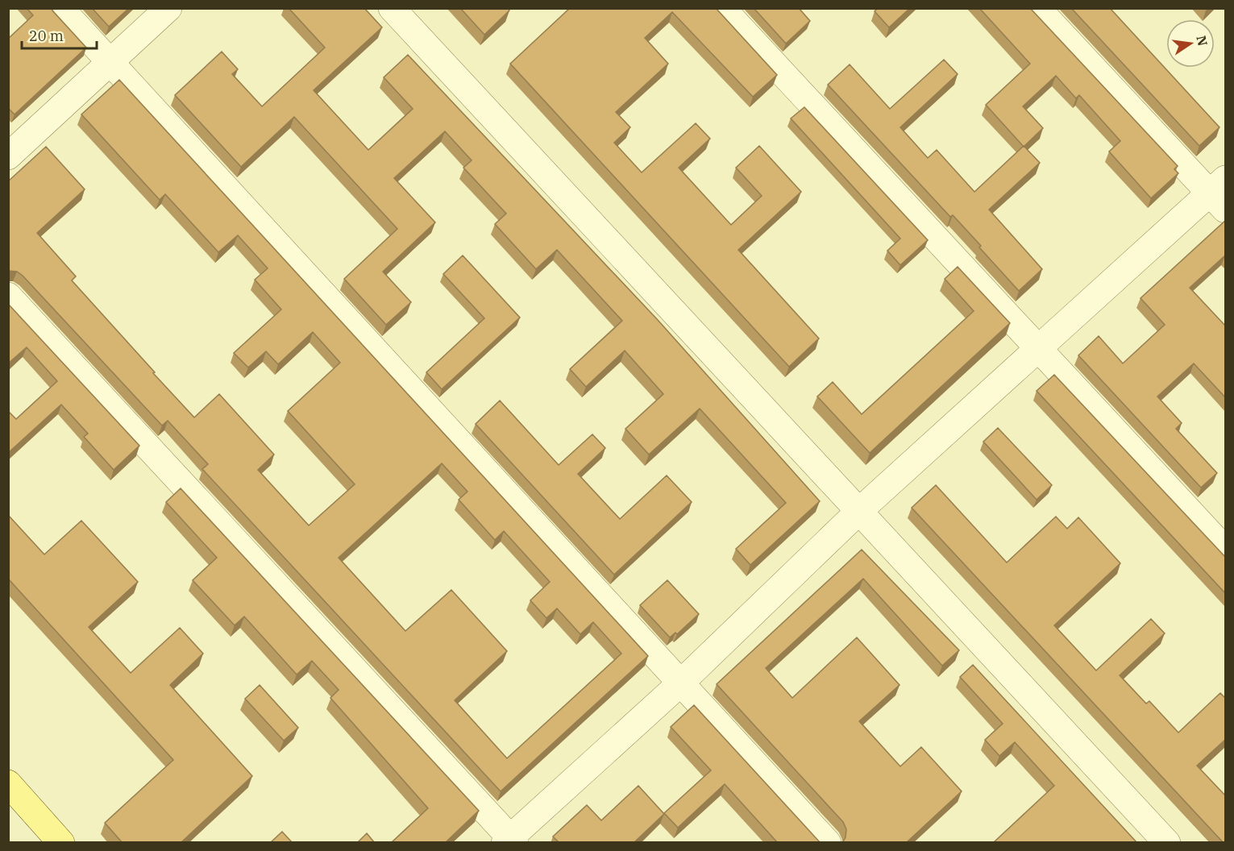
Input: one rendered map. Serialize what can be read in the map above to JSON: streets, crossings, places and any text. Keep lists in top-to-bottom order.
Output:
{
  "scale_bar": "20 m",
  "north": "right"
}
